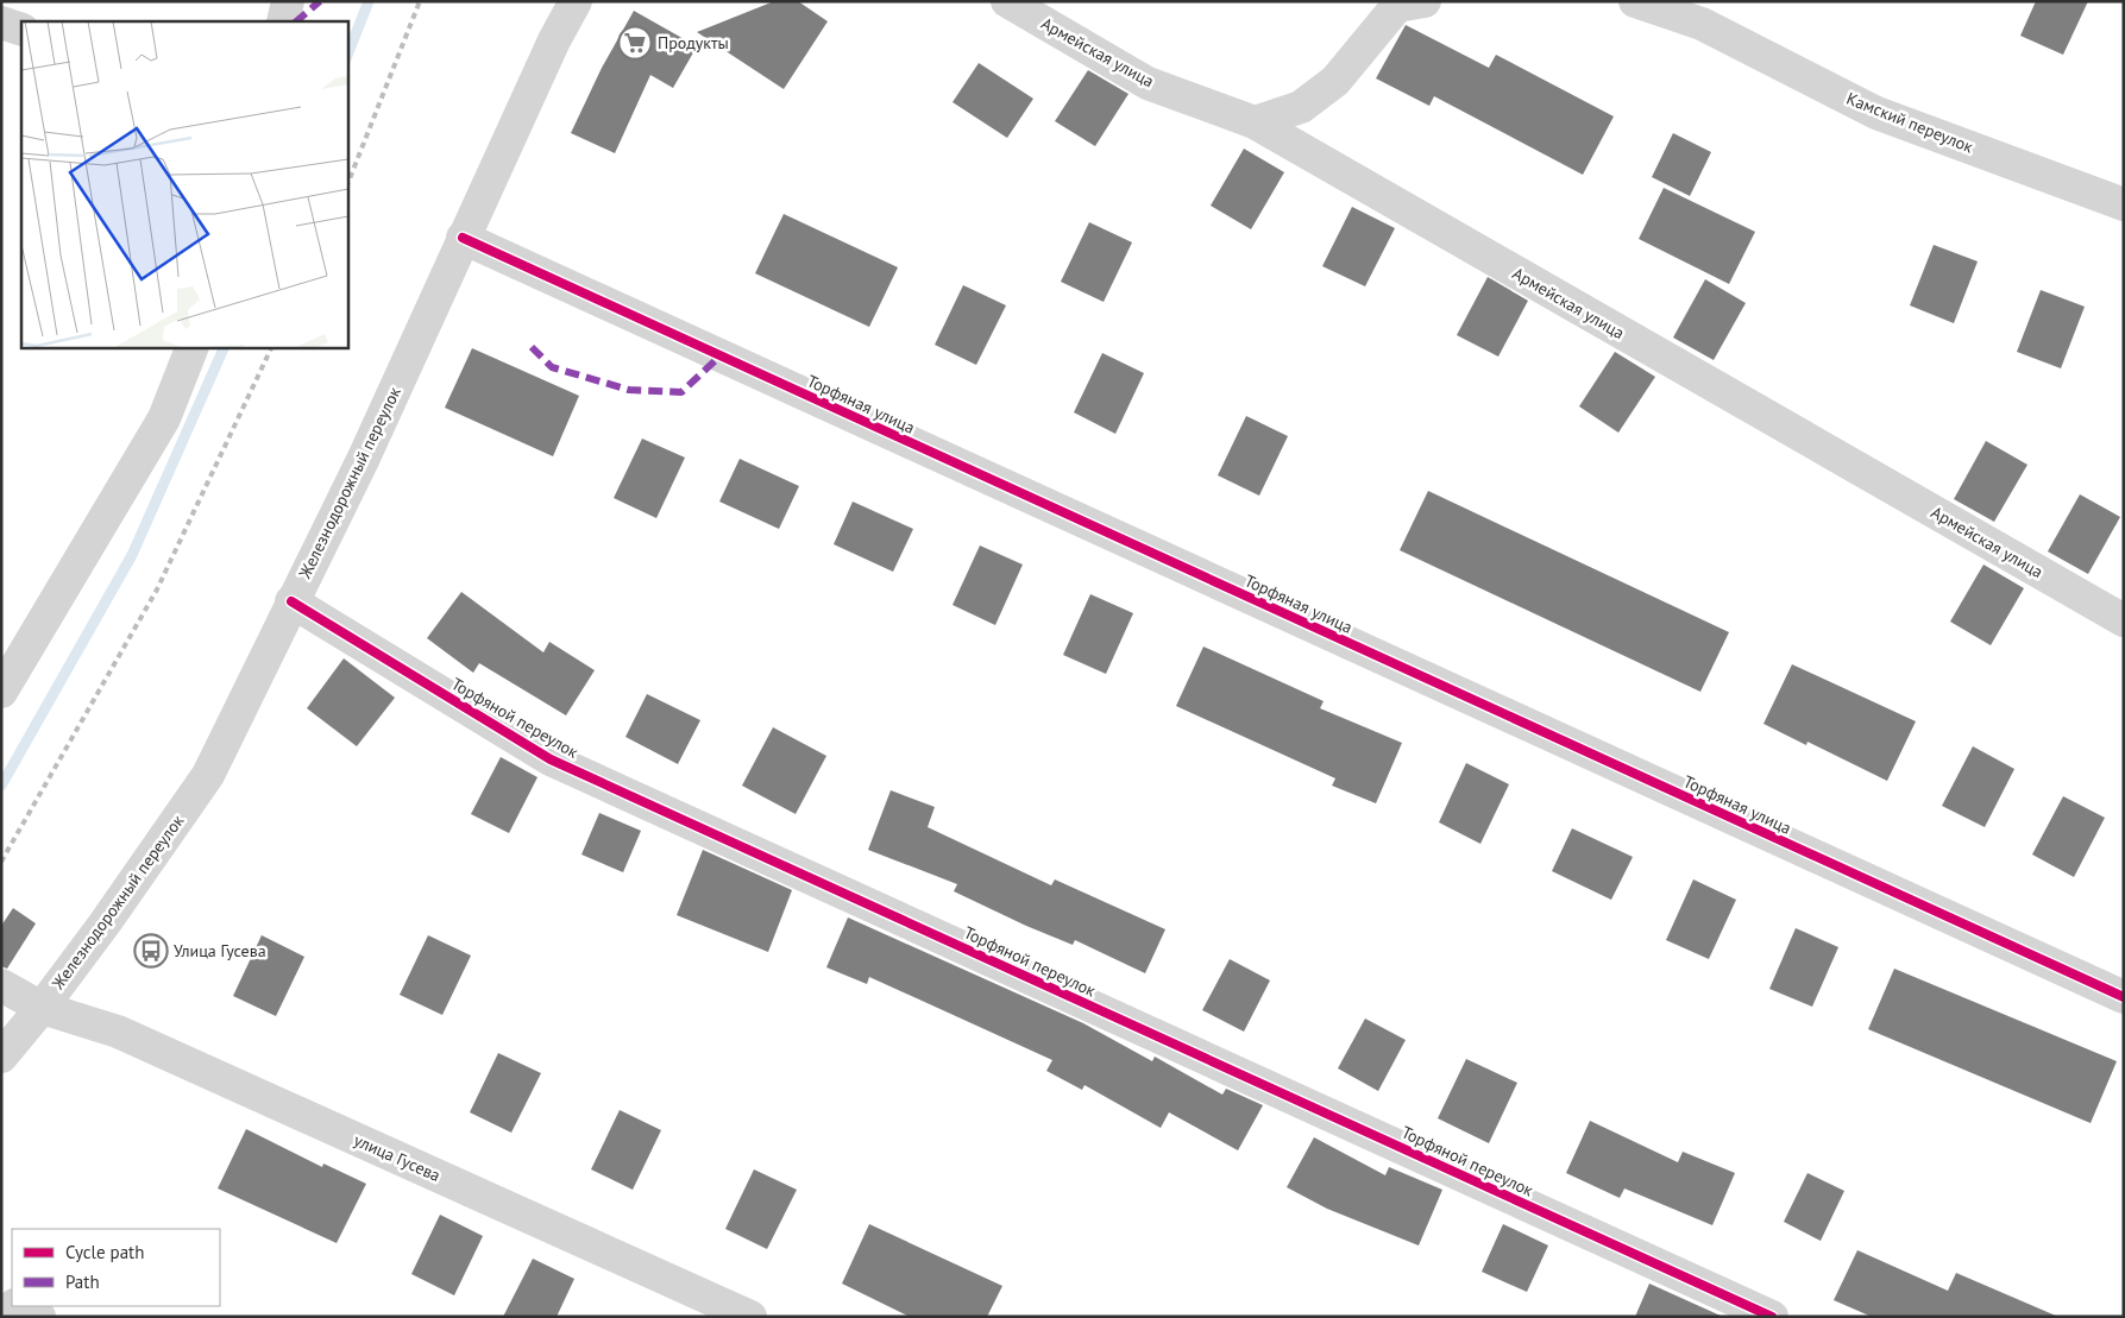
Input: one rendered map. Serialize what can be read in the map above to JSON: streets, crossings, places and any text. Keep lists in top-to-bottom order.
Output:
{
  "streets": {
    "street": [
      "Армейская улица",
      "Камский переулок",
      "Торфяная улица",
      "Железнодорожный переулок",
      "Торфяной переулок",
      "улица Гусева"
    ]
  },
  "crossings": [
    ["Торфяная улица", "Железнодорожный переулок"],
    ["Железнодорожный переулок", "Торфяной переулок"],
    ["Железнодорожный переулок", "улица Гусева"]
  ],
  "places": {
    "supermarket": ["Продукты"],
    "bus stop": ["Улица Гусева"]
  },
  "legend": ["Cycle path", "Path"]
}
